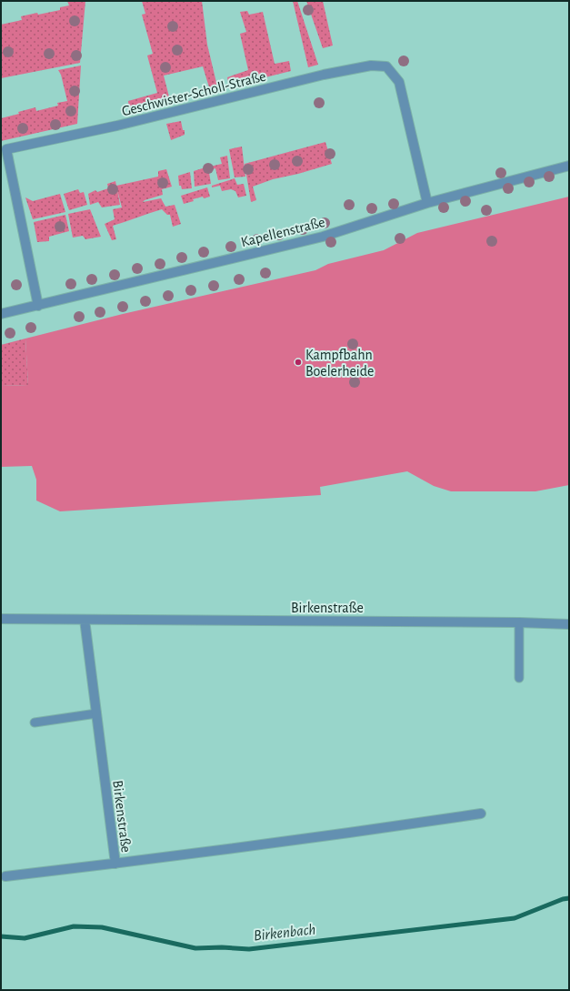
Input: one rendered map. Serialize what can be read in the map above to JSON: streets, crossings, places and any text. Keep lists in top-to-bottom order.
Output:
{
  "streets": {
    "street": ["Geschwister-Scholl-Straße", "Kapellenstraße", "Birkenstraße"]
  },
  "crossings": [
    ["Geschwister-Scholl-Straße", "Kapellenstraße"]
  ],
  "water": ["Birkenbach"],
  "places": ["Kampfbahn Boelerheide"]
}
